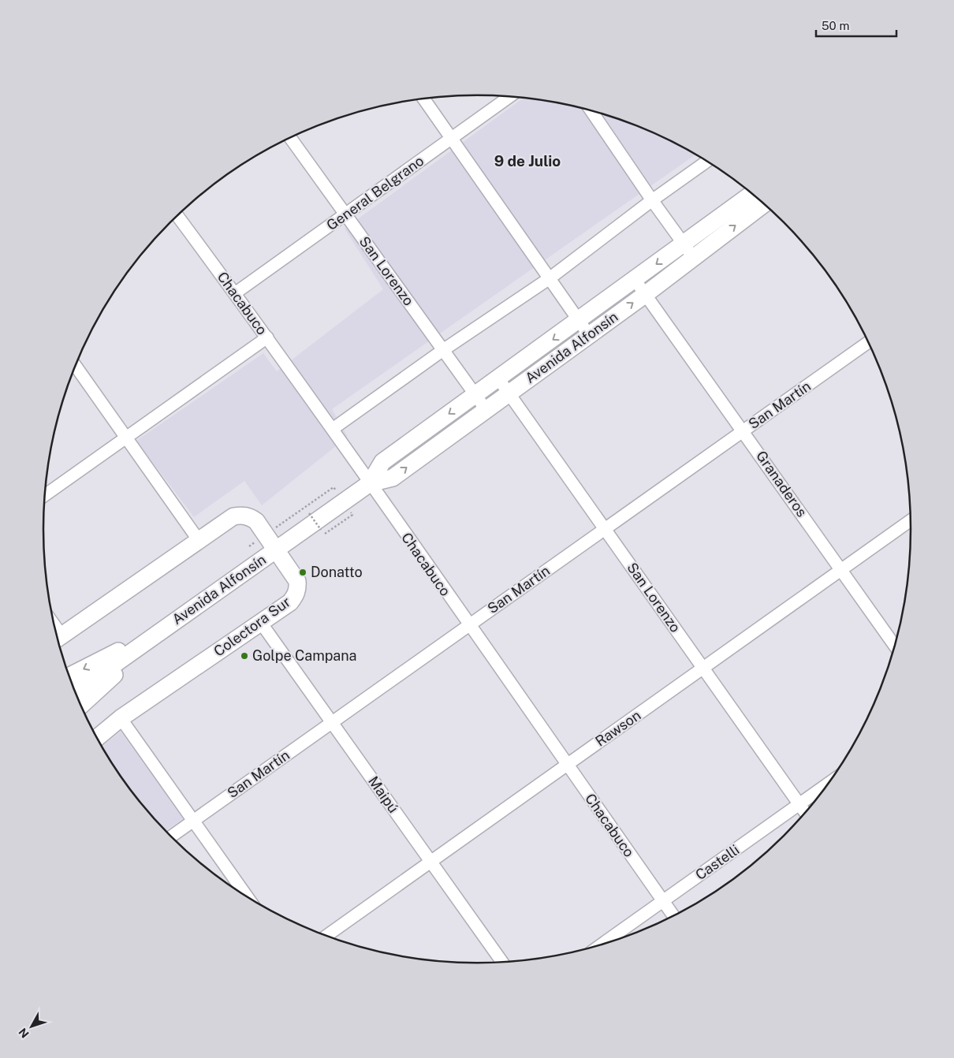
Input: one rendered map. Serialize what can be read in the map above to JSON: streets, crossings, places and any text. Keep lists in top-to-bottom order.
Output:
{
  "streets": {
    "main road": ["Avenida Alfonsín", "Colectora Sur"],
    "street": [
      "General Belgrano",
      "San Lorenzo",
      "Chacabuco",
      "San Martín",
      "Granaderos",
      "Rawson",
      "Maipú",
      "Castelli"
    ]
  },
  "crossings": [
    ["General Belgrano", "San Lorenzo"],
    ["General Belgrano", "Chacabuco"],
    ["San Lorenzo", "Avenida Alfonsín"],
    ["San Lorenzo", "San Martín"],
    ["San Lorenzo", "Rawson"],
    ["San Lorenzo", "Castelli"],
    ["Chacabuco", "Avenida Alfonsín"],
    ["Chacabuco", "San Martín"],
    ["Chacabuco", "Rawson"],
    ["Chacabuco", "Castelli"],
    ["Avenida Alfonsín", "Granaderos"],
    ["Avenida Alfonsín", "Colectora Sur"],
    ["San Martín", "Granaderos"],
    ["San Martín", "Maipú"],
    ["Granaderos", "Rawson"],
    ["Colectora Sur", "Maipú"],
    ["Rawson", "Maipú"]
  ],
  "districts": ["9 de Julio"],
  "places": ["Donatto", "Golpe Campana"],
  "scale_bar": "50 m",
  "north": "bottom left"
}
